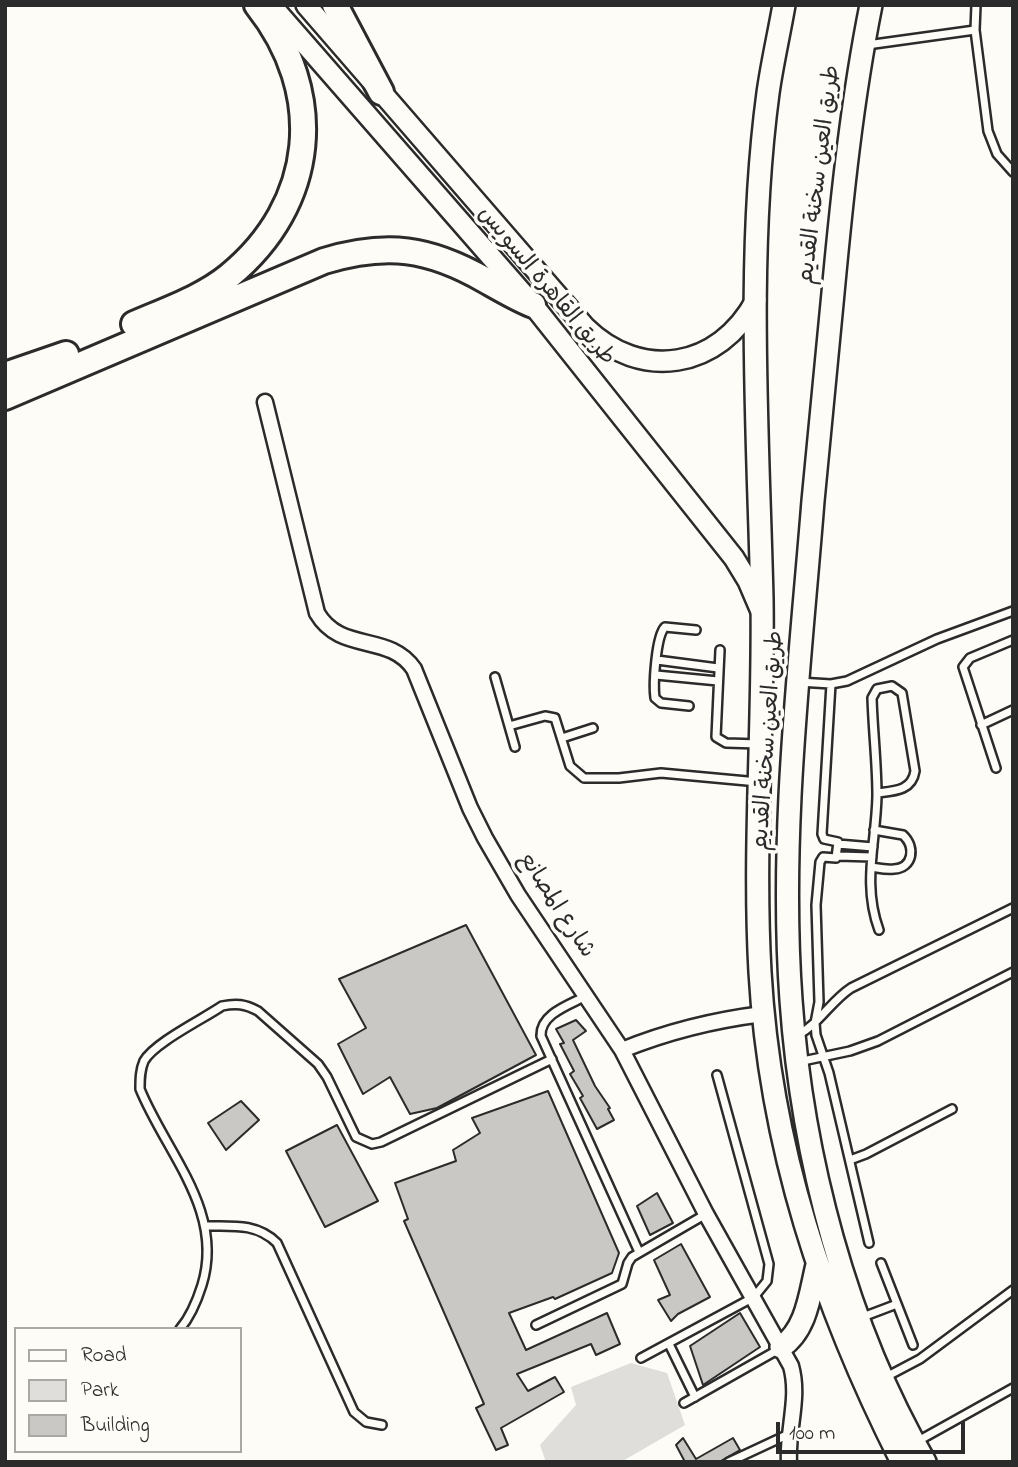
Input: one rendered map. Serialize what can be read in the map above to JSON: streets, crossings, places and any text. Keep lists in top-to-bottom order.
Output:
{
  "streets": {
    "main road": ["طريق العين سخنة القديم", "طريق القاهرة السويس"],
    "street": ["شارع المصانع"]
  },
  "crossings": [
    ["طريق العين سخنة القديم", "طريق القاهرة السويس"]
  ],
  "legend": ["Road", "Park", "Building"],
  "scale_bar": "100 m"
}
